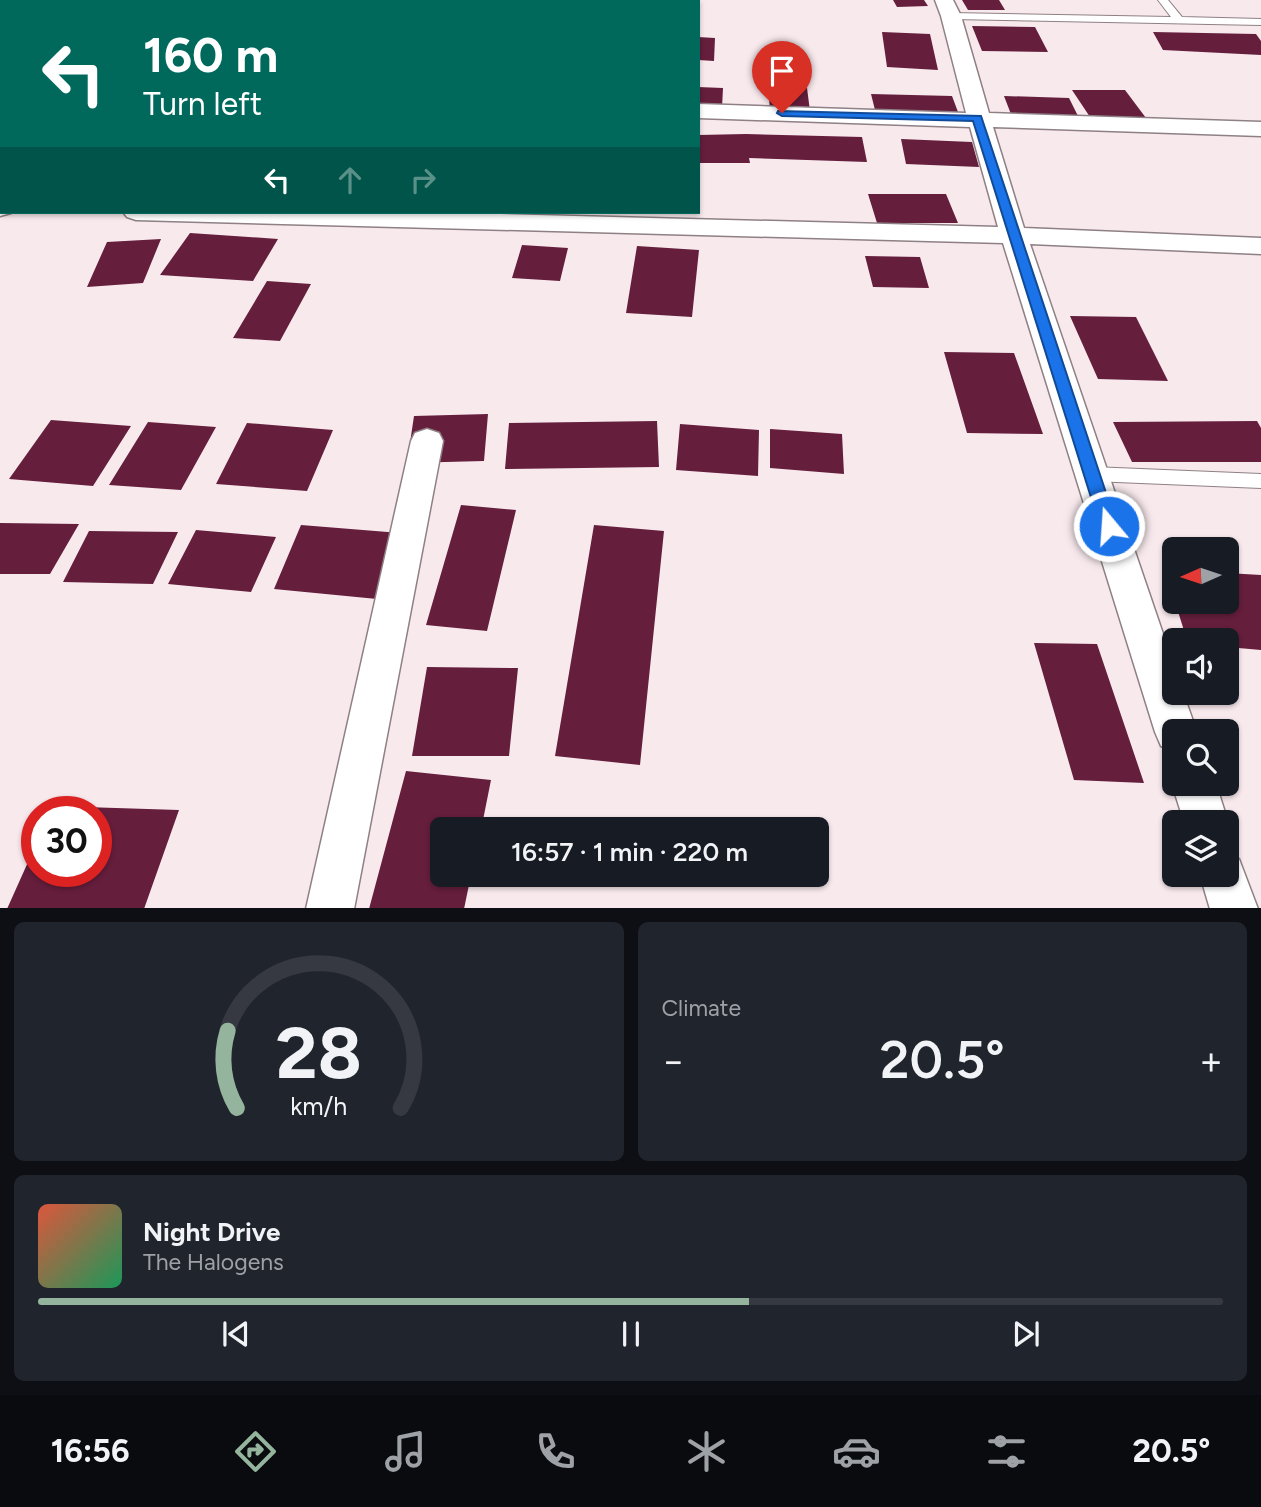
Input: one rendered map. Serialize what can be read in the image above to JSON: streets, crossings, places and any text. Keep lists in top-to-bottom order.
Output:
{
  "north": "left",
  "page": {
    "turn": ["160 m", "Turn left"],
    "limit": "30",
    "trip": "16:57 · 1 min · 220 m",
    "tile": "Climate",
    "heat": ["−", "20.5°", "+"],
    "song": ["Night Drive", "The Halogens"],
    "tabs": ["16:56", "20.5°"],
    "gauge": ["28", "km/h"]
  }
}
